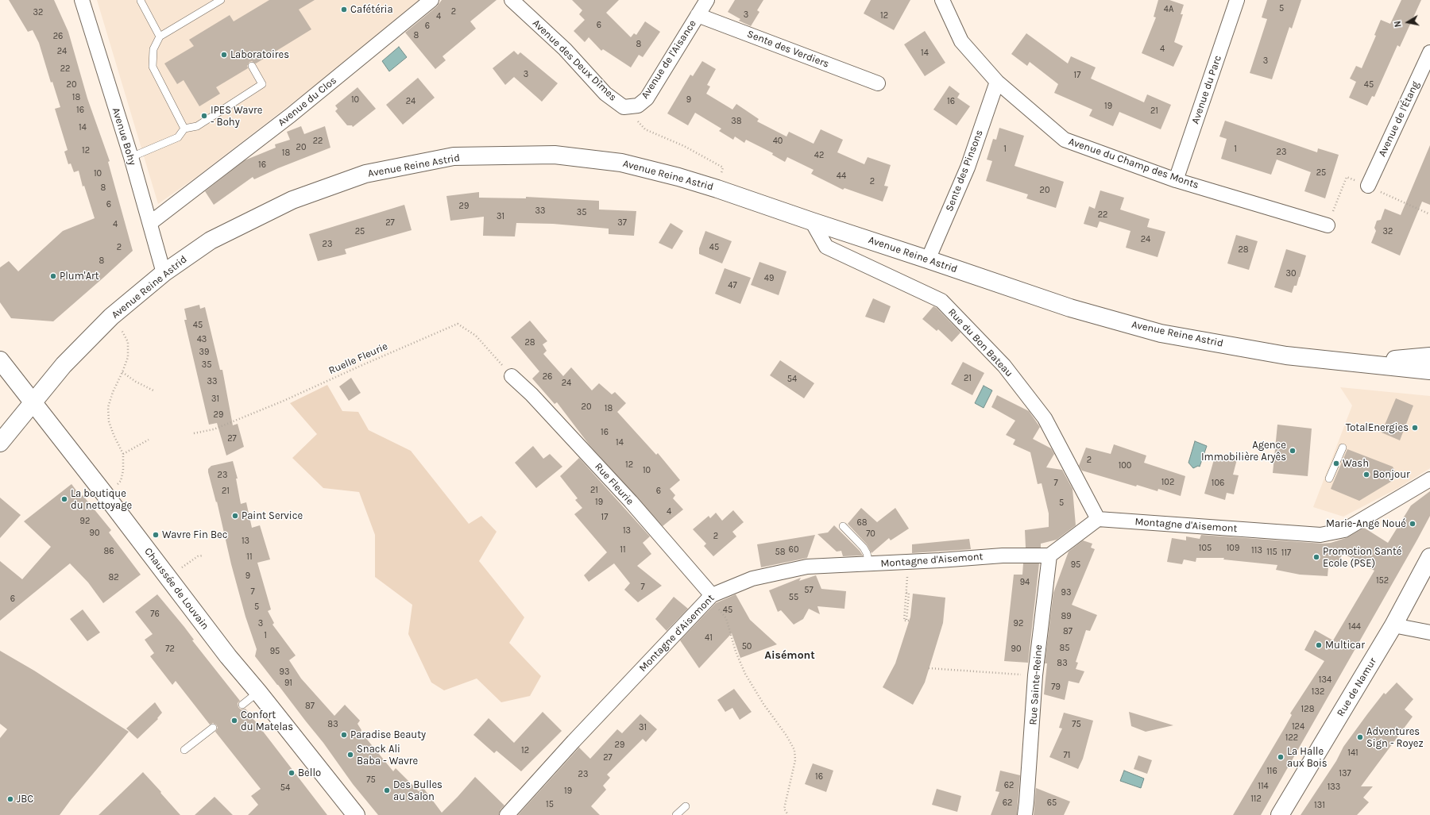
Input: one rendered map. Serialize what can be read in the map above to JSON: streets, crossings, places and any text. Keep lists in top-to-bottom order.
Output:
{
  "streets": {
    "main road": ["Avenue Reine Astrid", "Chaussée de Louvain", "Rue de Namur"],
    "street": [
      "Sente des Verdiers",
      "Avenue de l'Aisance",
      "Avenue des Deux Dîmes",
      "Avenue du Parc",
      "Avenue du Clos",
      "Avenue de l'Étang",
      "Avenue Bohy",
      "Avenue du Champ des Monts",
      "Sente des Pinsons",
      "Rue du Bon Bateau",
      "Rue Fleurie",
      "Montagne d'Aisemont",
      "Rue Sainte-Reine"
    ],
    "path": ["Ruelle Fleurie"]
  },
  "crossings": [
    ["Sente des Verdiers", "Avenue de l'Aisance"],
    ["Avenue de l'Aisance", "Avenue des Deux Dîmes"],
    ["Avenue du Parc", "Avenue du Champ des Monts"],
    ["Avenue du Clos", "Avenue Bohy"],
    ["Avenue Bohy", "Avenue Reine Astrid"],
    ["Avenue du Champ des Monts", "Sente des Pinsons"],
    ["Avenue Reine Astrid", "Sente des Pinsons"],
    ["Avenue Reine Astrid", "Rue du Bon Bateau"],
    ["Avenue Reine Astrid", "Chaussée de Louvain"],
    ["Rue du Bon Bateau", "Montagne d'Aisemont"],
    ["Ruelle Fleurie", "Rue Fleurie"],
    ["Rue Fleurie", "Montagne d'Aisemont"],
    ["Montagne d'Aisemont", "Rue Sainte-Reine"]
  ],
  "districts": ["Aisémont"],
  "places": [
    "Cafétéria",
    "Laboratoires",
    "IPES Wavre - Bohy",
    "Plum'Art",
    "TotalEnergies",
    "Agence Immobilière Aryês",
    "Wash",
    "Bonjour",
    "La boutique du nettoyage",
    "Paint Service",
    "Marie-Ange Noué",
    "Wavre Fin Bec",
    "Promotion Santé Ecole (PSE)",
    "Multicar",
    "Confort du Matelas",
    "Paradise Beauty",
    "Adventures Sign - Royez",
    "Snack Ali Baba - Wavre",
    "La Halle aux Bois",
    "Bello",
    "Des Bulles au Salon",
    "JBC"
  ],
  "house_numbers": [
    "5",
    "4A",
    "2",
    "32",
    "3",
    "12",
    "4",
    "6",
    "6",
    "8",
    "26",
    "8",
    "4",
    "24",
    "14",
    "3",
    "22",
    "3",
    "17",
    "20",
    "45",
    "18",
    "10",
    "9",
    "24",
    "16",
    "19",
    "16",
    "21",
    "38",
    "14",
    "22",
    "40",
    "20",
    "1",
    "1",
    "12",
    "23",
    "18",
    "42",
    "16",
    "25",
    "10",
    "44",
    "2",
    "8",
    "20",
    "6",
    "29",
    "33",
    "35",
    "22",
    "31",
    "27",
    "37",
    "4",
    "25",
    "32",
    "24",
    "23",
    "2",
    "45",
    "28",
    "8",
    "30",
    "49",
    "47",
    "45",
    "43",
    "28",
    "39",
    "35",
    "26",
    "21",
    "54",
    "33",
    "24",
    "31",
    "20",
    "18",
    "29",
    "16",
    "27",
    "14",
    "2",
    "12",
    "100",
    "10",
    "23",
    "102",
    "7",
    "106",
    "21",
    "21",
    "6",
    "19",
    "5",
    "4",
    "17",
    "92",
    "68",
    "13",
    "90",
    "70",
    "2",
    "13",
    "105",
    "109",
    "11",
    "60",
    "113",
    "86",
    "58",
    "115",
    "117",
    "11",
    "95",
    "9",
    "82",
    "152",
    "94",
    "7",
    "57",
    "7",
    "93",
    "55",
    "6",
    "5",
    "45",
    "76",
    "89",
    "3",
    "92",
    "144",
    "87",
    "1",
    "41",
    "50",
    "85",
    "72",
    "90",
    "95",
    "83",
    "93",
    "134",
    "91",
    "79",
    "132",
    "87",
    "128",
    "83",
    "75",
    "124",
    "31",
    "122",
    "29",
    "12",
    "141",
    "71",
    "27",
    "116",
    "137",
    "23",
    "16",
    "75",
    "62",
    "114",
    "133",
    "54",
    "19",
    "112",
    "62",
    "65",
    "15",
    "131"
  ],
  "north": "left"
}
